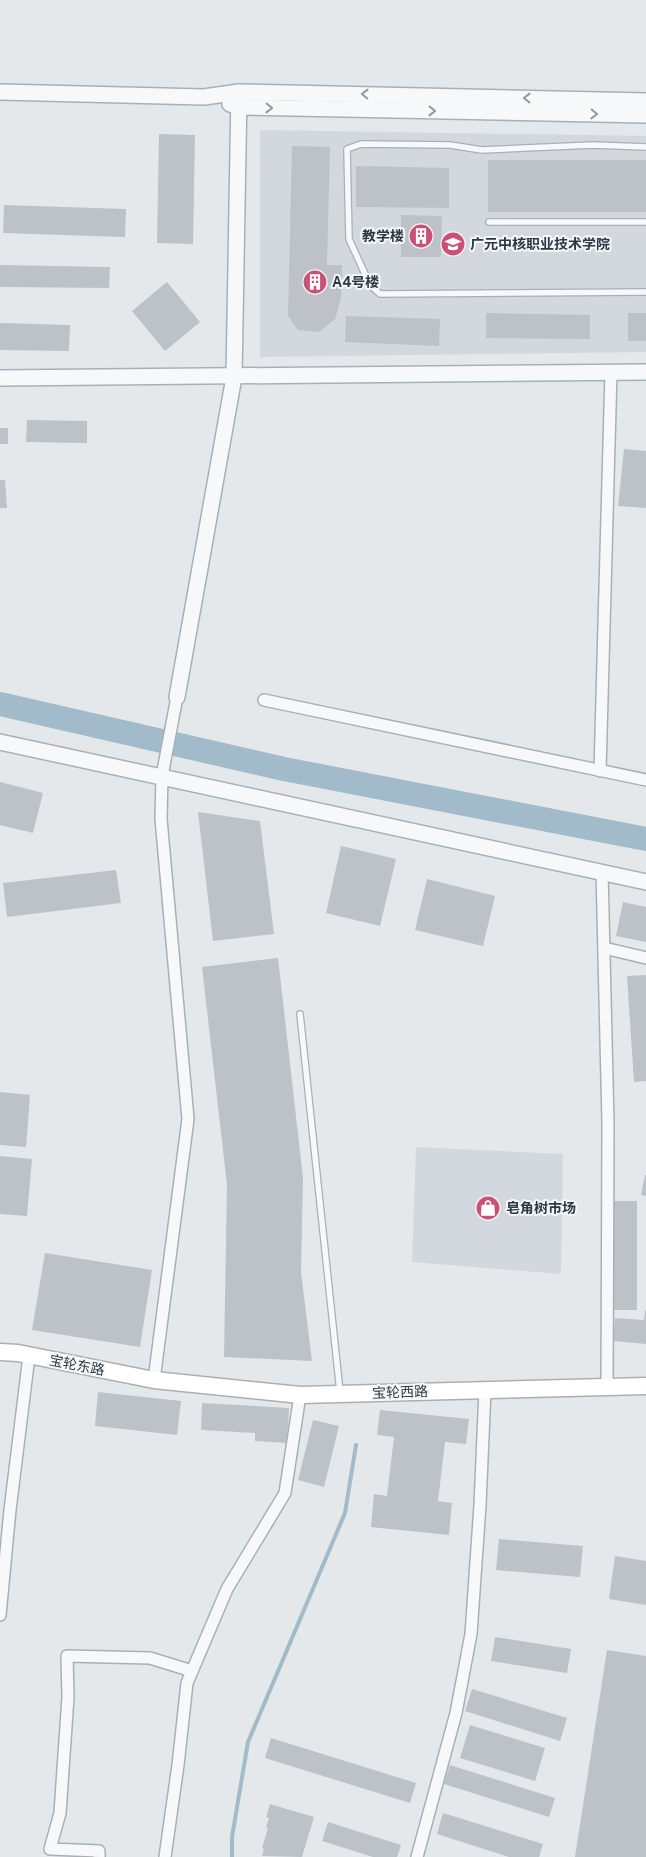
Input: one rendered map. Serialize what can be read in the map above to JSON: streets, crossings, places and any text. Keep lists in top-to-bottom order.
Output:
{
  "streets": {
    "main road": ["宝轮东路", "宝轮西路"]
  },
  "crossings": [
    ["宝轮东路", "宝轮西路"]
  ],
  "places": {
    "building": ["教学楼", "A4号楼"],
    "school or university": ["广元中核职业技术学院"],
    "shop": ["皂角树市场"]
  }
}
